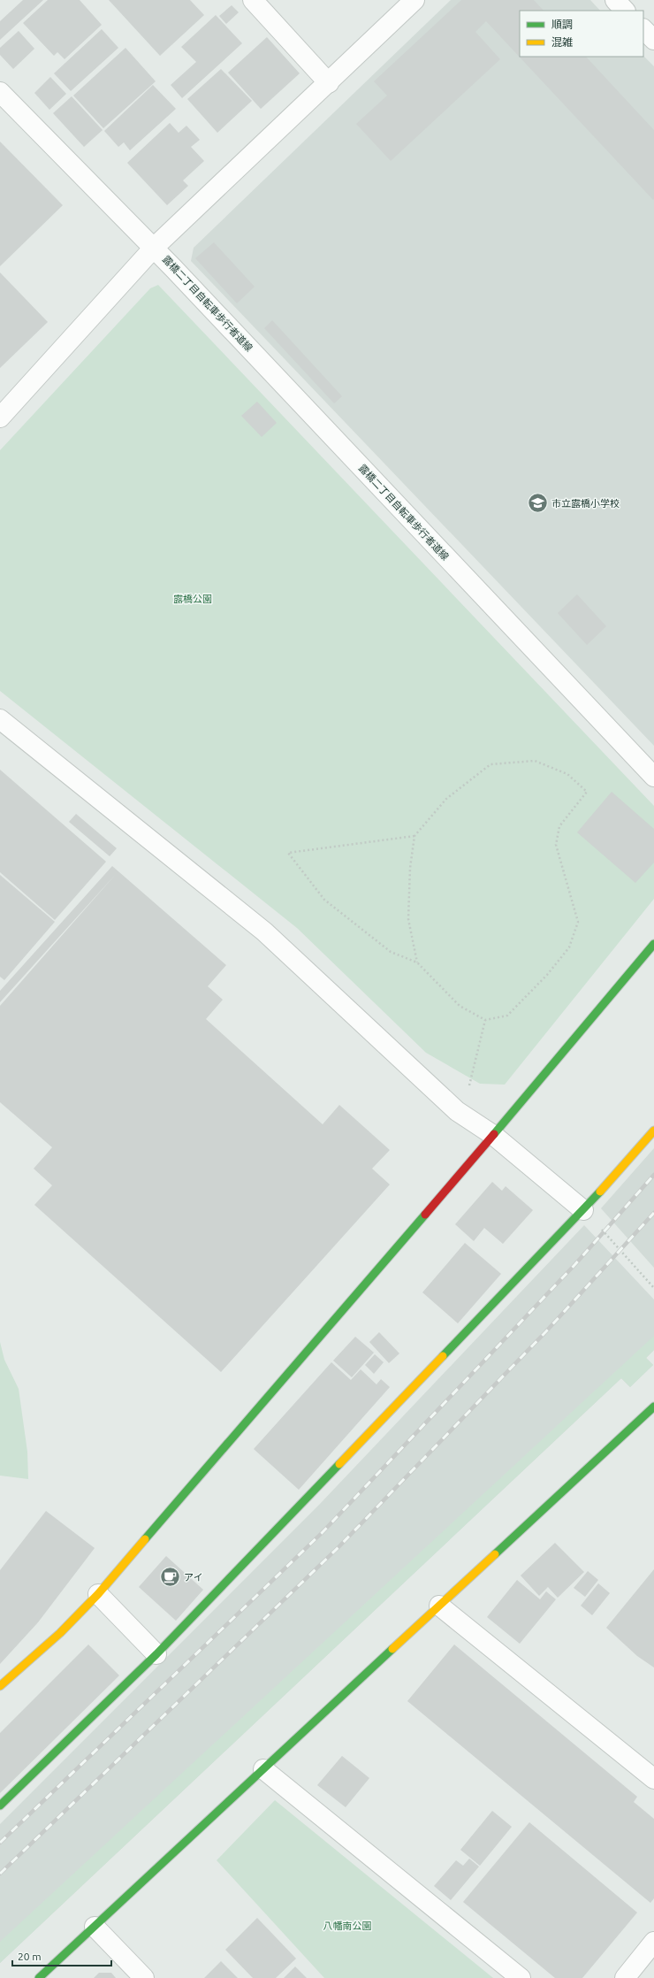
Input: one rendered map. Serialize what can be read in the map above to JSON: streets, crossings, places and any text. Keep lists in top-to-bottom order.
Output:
{
  "streets": {
    "street": ["露橋二丁目自転車歩行者道線"]
  },
  "parks": ["露橋公園", "八幡南公園"],
  "places": {
    "school or university": ["市立露橋小学校"],
    "cafe": ["アイ"]
  },
  "legend": ["順調", "混雑"],
  "scale_bar": "20 m"
}
